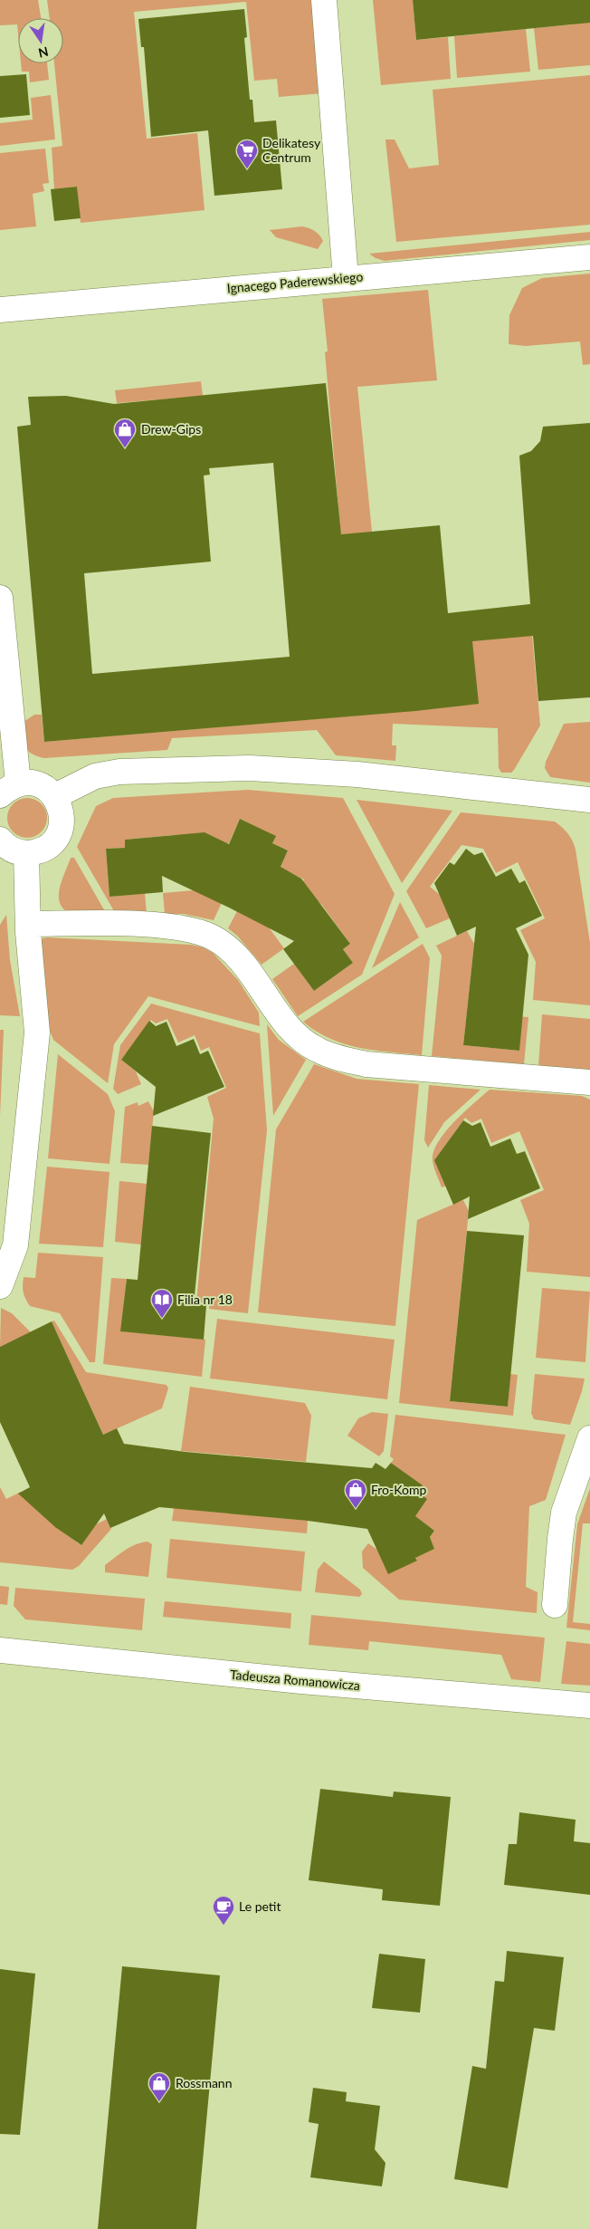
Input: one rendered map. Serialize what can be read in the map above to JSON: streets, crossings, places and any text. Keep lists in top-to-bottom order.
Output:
{
  "streets": {
    "street": ["Ignacego Paderewskiego", "Tadeusza Romanowicza"]
  },
  "places": {
    "supermarket": ["Delikatesy Centrum"],
    "shop": ["Drew-Gips", "Fro-Komp", "Rossmann"],
    "library": ["Filia nr 18"],
    "cafe": ["Le petit"]
  },
  "north": "bottom"
}
